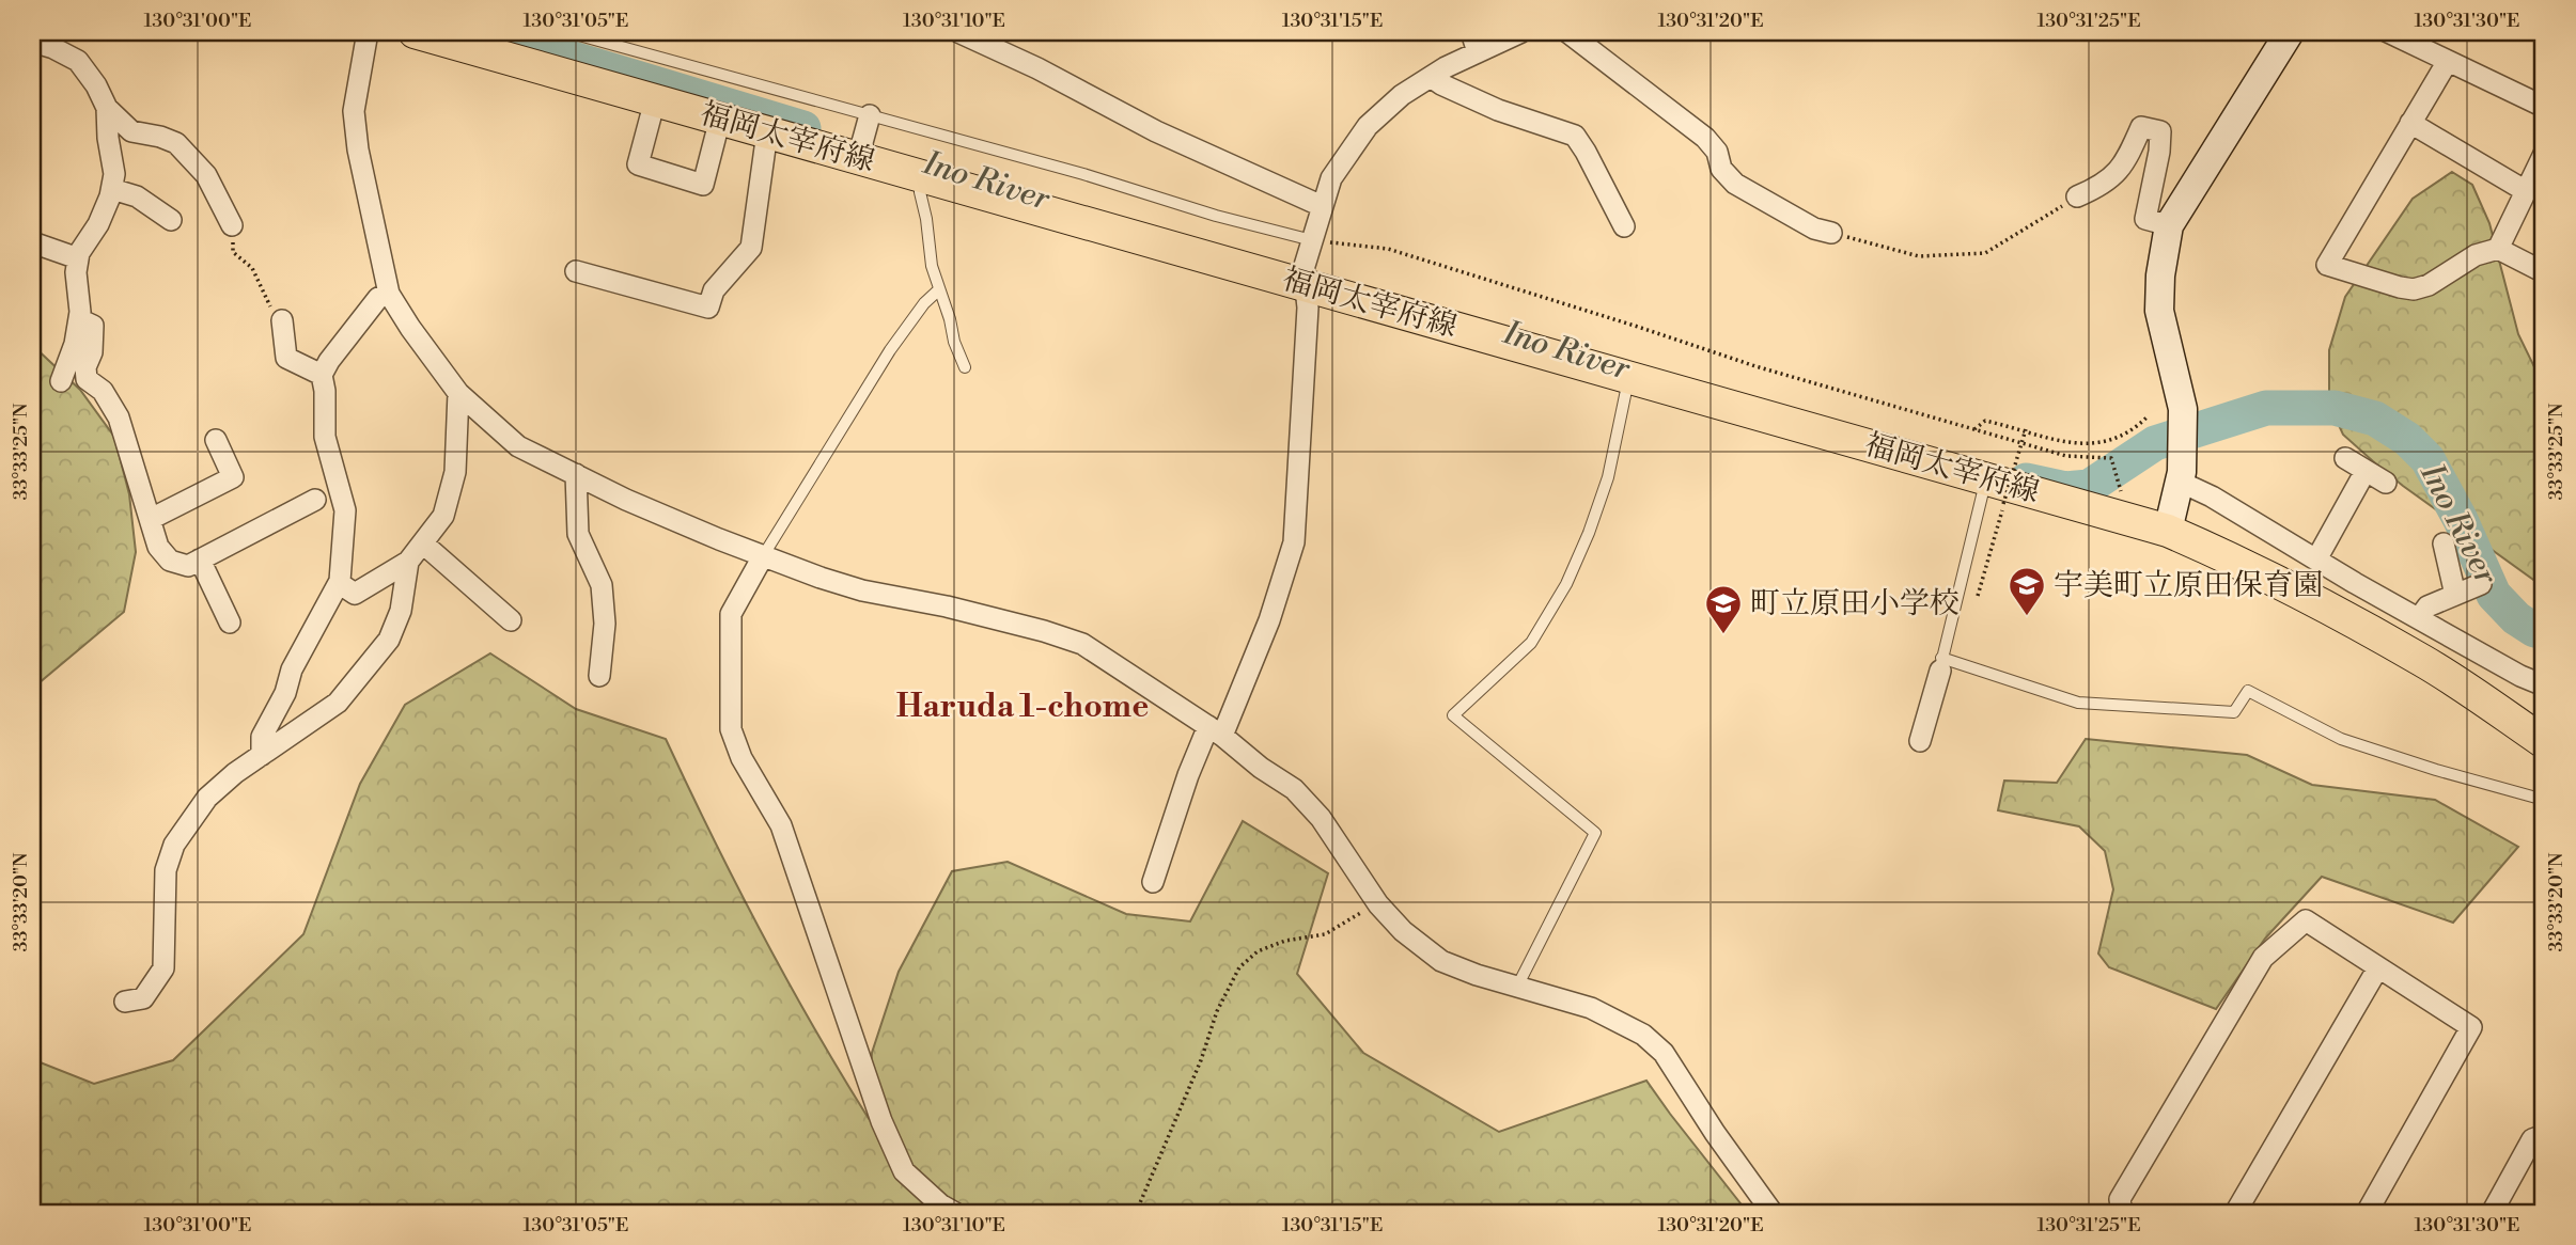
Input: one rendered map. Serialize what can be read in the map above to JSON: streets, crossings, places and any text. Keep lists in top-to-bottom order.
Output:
{
  "streets": {
    "main road": ["福岡太宰府線"]
  },
  "districts": ["Haruda 1-chome"],
  "water": ["Ino River"],
  "places": {
    "school or university": ["宇美町立原田保育園", "町立原田小学校"]
  },
  "coordinates": [
    "130°31'00\"E",
    "130°31'05\"E",
    "130°31'10\"E",
    "130°31'15\"E",
    "130°31'20\"E",
    "130°31'25\"E",
    "130°31'30\"E",
    "33°33'25\"N",
    "33°33'20\"N"
  ]
}
